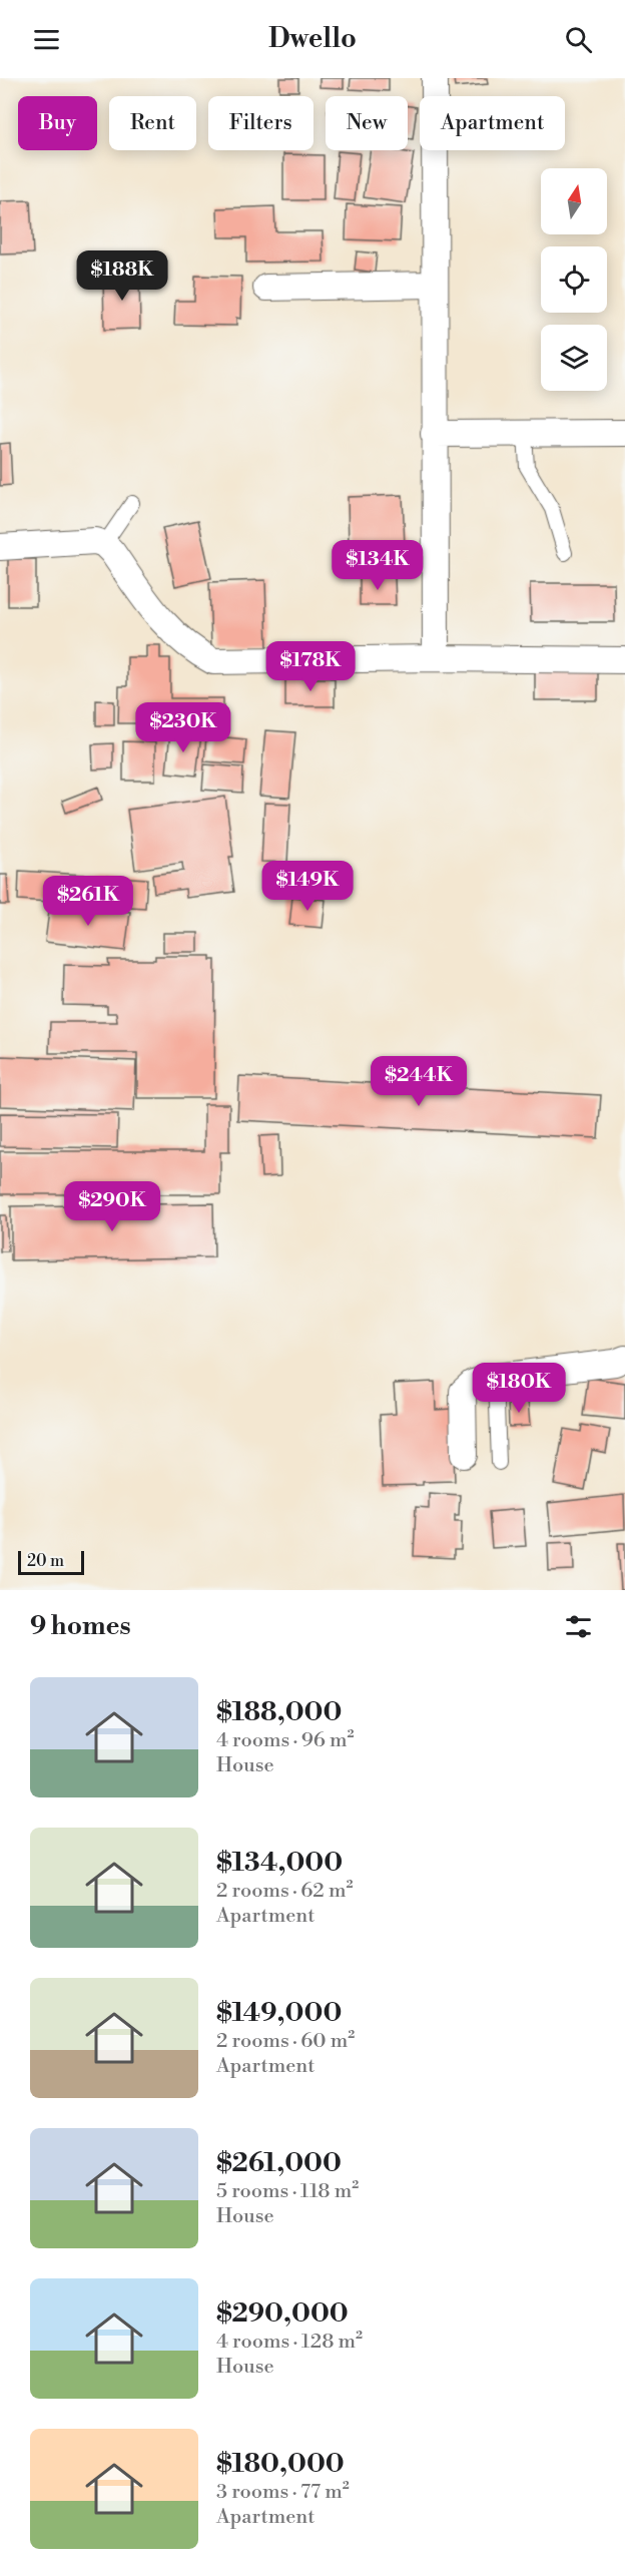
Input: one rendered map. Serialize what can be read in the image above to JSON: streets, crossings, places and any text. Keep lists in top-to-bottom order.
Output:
{
  "scale_bar": "20 m",
  "north": "top",
  "page": {
    "header": "Dwello",
    "chip": [
      "Buy",
      "Rent",
      "Filters",
      "New",
      "Apartment"
    ],
    "price": [
      "$188K",
      "$134K",
      "$178K",
      "$230K",
      "$149K",
      "$261K",
      "$244K",
      "$290K",
      "$180K"
    ],
    "scale": "20 m",
    "heading": "9 homes",
    "list": [
      {
        "name": "$188,000",
        "note": "4 rooms · 96 m² · House"
      },
      {
        "name": "$134,000",
        "note": "2 rooms · 62 m² · Apartment"
      },
      {
        "name": "$149,000",
        "note": "2 rooms · 60 m² · Apartment"
      },
      {
        "name": "$261,000",
        "note": "5 rooms · 118 m² · House"
      },
      {
        "name": "$290,000",
        "note": "4 rooms · 128 m² · House"
      },
      {
        "name": "$180,000",
        "note": "3 rooms · 77 m² · Apartment"
      }
    ]
  }
}
